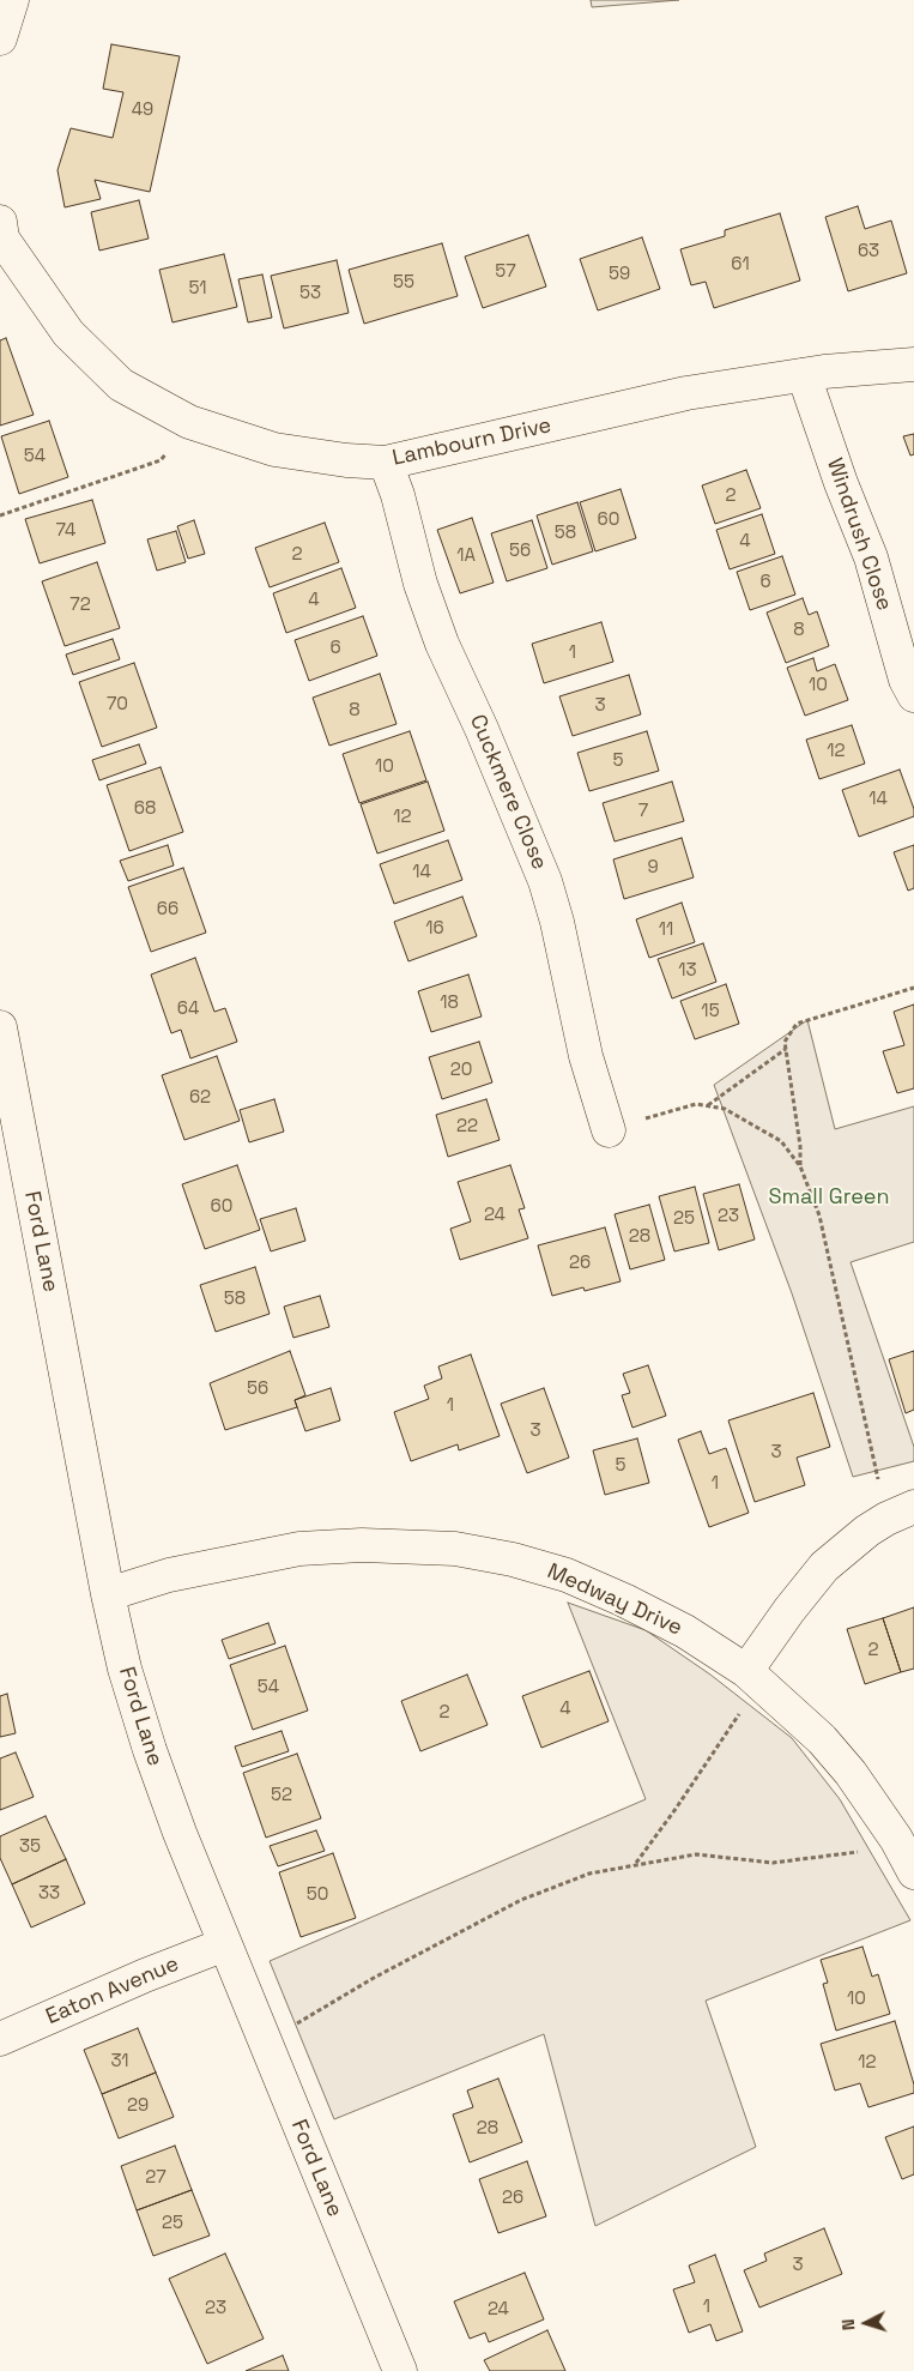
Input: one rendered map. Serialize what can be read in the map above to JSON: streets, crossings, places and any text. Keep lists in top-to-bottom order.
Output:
{
  "streets": {
    "street": [
      "Lambourn Drive",
      "Windrush Close",
      "Cuckmere Close",
      "Ford Lane",
      "Medway Drive",
      "Eaton Avenue"
    ]
  },
  "crossings": [
    ["Lambourn Drive", "Windrush Close"],
    ["Lambourn Drive", "Cuckmere Close"],
    ["Ford Lane", "Medway Drive"],
    ["Ford Lane", "Eaton Avenue"]
  ],
  "parks": ["Small Green"],
  "house_numbers": [
    "49",
    "63",
    "61",
    "57",
    "59",
    "55",
    "51",
    "53",
    "54",
    "2",
    "60",
    "74",
    "58",
    "4",
    "56",
    "2",
    "1A",
    "6",
    "4",
    "72",
    "8",
    "6",
    "1",
    "10",
    "70",
    "3",
    "8",
    "12",
    "5",
    "10",
    "14",
    "68",
    "7",
    "12",
    "9",
    "14",
    "66",
    "16",
    "11",
    "13",
    "18",
    "64",
    "15",
    "20",
    "62",
    "22",
    "60",
    "24",
    "23",
    "25",
    "28",
    "26",
    "58",
    "56",
    "1",
    "3",
    "3",
    "5",
    "1",
    "2",
    "54",
    "4",
    "2",
    "52",
    "35",
    "33",
    "50",
    "10",
    "31",
    "12",
    "29",
    "28",
    "27",
    "26",
    "25",
    "3",
    "1",
    "23",
    "24"
  ],
  "north": "left"
}
